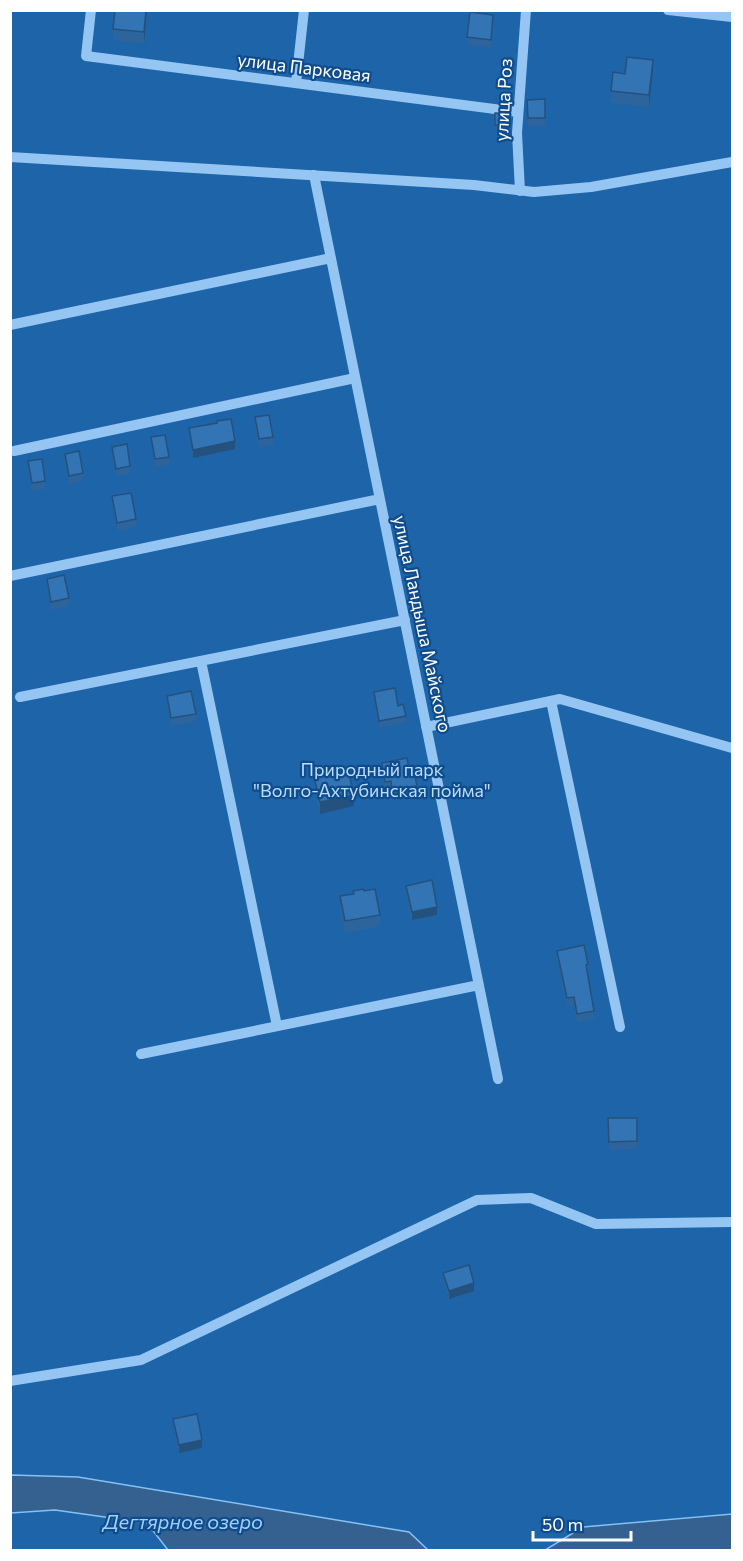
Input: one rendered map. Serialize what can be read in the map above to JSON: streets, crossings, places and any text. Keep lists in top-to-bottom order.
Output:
{
  "streets": {
    "street": ["улица Парковая", "улица Роз", "улица Ландыша Майского"]
  },
  "crossings": [
    ["улица Парковая", "улица Роз"]
  ],
  "water": ["Дегтярное озеро"],
  "parks": ["Природный парк \"Волго-Ахтубинская пойма\""],
  "scale_bar": "50 m"
}
